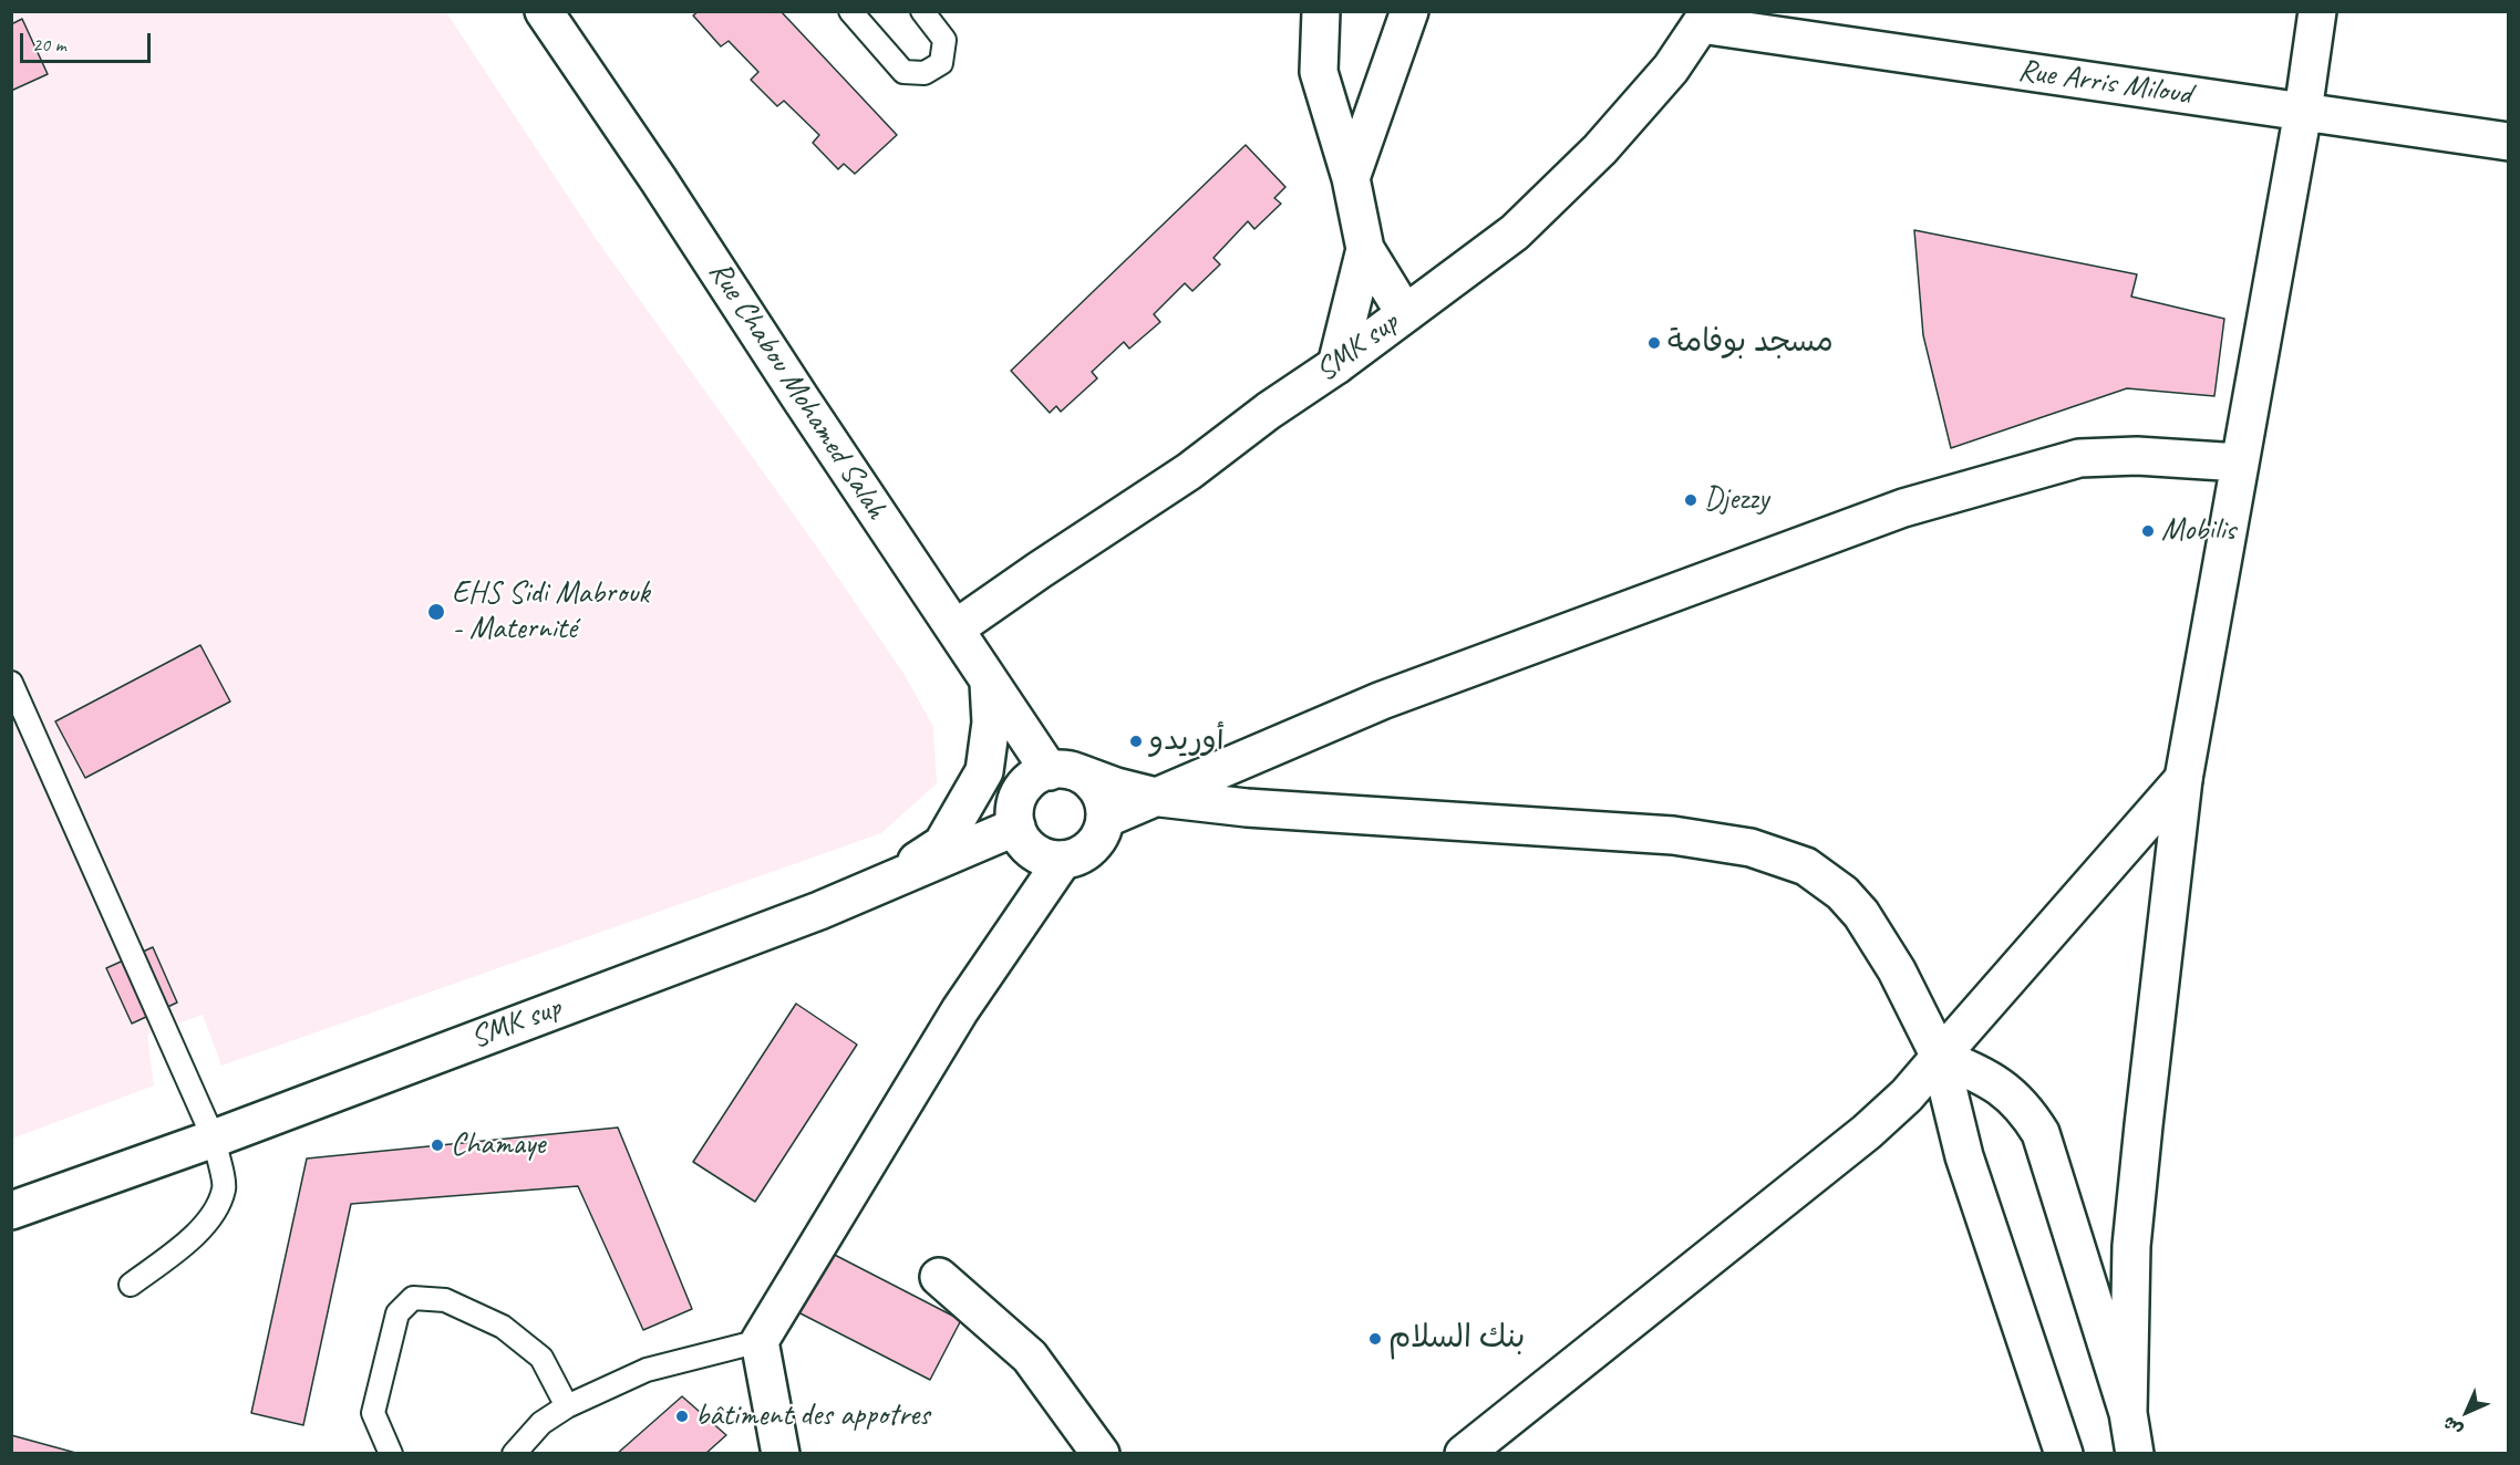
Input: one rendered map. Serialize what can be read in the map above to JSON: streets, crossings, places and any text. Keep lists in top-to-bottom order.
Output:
{
  "streets": {
    "main road": ["Rue Arris Miloud", "SMK sup", "Rue Chabou Mohamed Salah"]
  },
  "crossings": [
    ["Rue Arris Miloud", "SMK sup"],
    ["SMK sup", "Rue Chabou Mohamed Salah"]
  ],
  "places": [
    "مسجد بوفامة",
    "Djezzy",
    "Mobilis",
    "EHS Sidi Mabrouk - Maternité",
    "أوريدو",
    "Chamaye",
    "بنك السلام",
    "bâtiment des appotres"
  ],
  "scale_bar": "20 m",
  "north": "bottom left"
}
